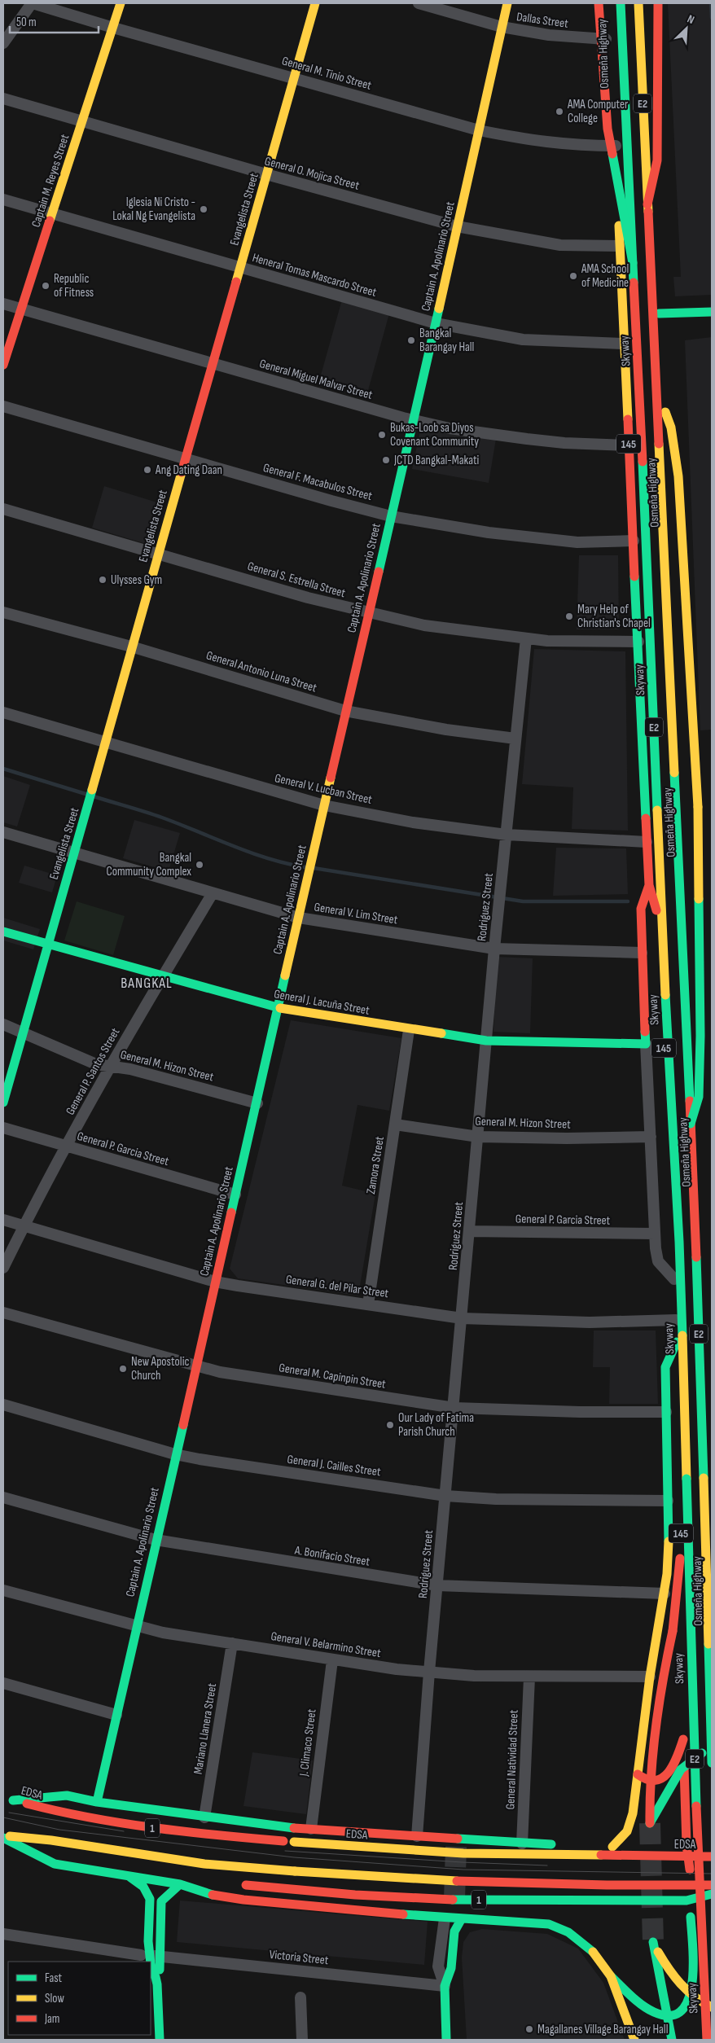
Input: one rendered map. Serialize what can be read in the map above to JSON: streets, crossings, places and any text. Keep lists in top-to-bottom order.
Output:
{
  "streets": {
    "main road": [
      "Osmeña Highway",
      "E2",
      "Captain M. Reyes Street",
      "Evangelista Street",
      "Captain A. Apolinario Street",
      "Skyway",
      "145",
      "General J. Lacuña Street",
      "EDSA",
      "1"
    ],
    "street": [
      "Dallas Street",
      "General M. Tinio Street",
      "General O. Mojica Street",
      "Heneral Tomas Mascardo Street",
      "General Miguel Malvar Street",
      "General F. Macabulos Street",
      "General S. Estrella Street",
      "General Antonio Luna Street",
      "General V. Lucban Street",
      "Rodriguez Street",
      "General V. Lim Street",
      "General M. Hizon Street",
      "General P. Santos Street",
      "General P. Garcia Street",
      "Zamora Street",
      "General G. del Pilar Street",
      "General M. Capinpin Street",
      "General J. Cailles Street",
      "A. Bonifacio Street",
      "General V. Belarmino Street",
      "Mariano Llanera Street",
      "J. Climaco Street",
      "General Natividad Street",
      "Victoria Street"
    ]
  },
  "crossings": [
    ["Dallas Street", "Osmeña Highway"],
    ["Dallas Street", "Captain A. Apolinario Street"],
    ["Osmeña Highway", "General M. Tinio Street"],
    ["Osmeña Highway", "General O. Mojica Street"],
    ["Osmeña Highway", "Heneral Tomas Mascardo Street"],
    ["Osmeña Highway", "General Miguel Malvar Street"],
    ["Osmeña Highway", "General F. Macabulos Street"],
    ["Osmeña Highway", "General S. Estrella Street"],
    ["Osmeña Highway", "General V. Lucban Street"],
    ["Osmeña Highway", "General V. Lim Street"],
    ["Osmeña Highway", "General J. Lacuña Street"],
    ["Osmeña Highway", "General M. Hizon Street"],
    ["Osmeña Highway", "General P. Garcia Street"],
    ["Osmeña Highway", "General G. del Pilar Street"],
    ["Osmeña Highway", "General M. Capinpin Street"],
    ["Osmeña Highway", "General J. Cailles Street"],
    ["Osmeña Highway", "A. Bonifacio Street"],
    ["Osmeña Highway", "General V. Belarmino Street"],
    ["Osmeña Highway", "1"],
    ["General M. Tinio Street", "Captain M. Reyes Street"],
    ["General M. Tinio Street", "Evangelista Street"],
    ["General M. Tinio Street", "Captain A. Apolinario Street"],
    ["General O. Mojica Street", "Captain M. Reyes Street"],
    ["General O. Mojica Street", "Evangelista Street"],
    ["General O. Mojica Street", "Captain A. Apolinario Street"],
    ["Captain M. Reyes Street", "Heneral Tomas Mascardo Street"],
    ["Captain M. Reyes Street", "General Miguel Malvar Street"],
    ["Evangelista Street", "Heneral Tomas Mascardo Street"],
    ["Evangelista Street", "General Miguel Malvar Street"],
    ["Evangelista Street", "General F. Macabulos Street"],
    ["Evangelista Street", "General S. Estrella Street"],
    ["Evangelista Street", "General Antonio Luna Street"],
    ["Evangelista Street", "General V. Lucban Street"],
    ["Evangelista Street", "General V. Lim Street"],
    ["Evangelista Street", "General J. Lacuña Street"],
    ["Evangelista Street", "General M. Hizon Street"],
    ["Captain A. Apolinario Street", "Heneral Tomas Mascardo Street"],
    ["Captain A. Apolinario Street", "General Miguel Malvar Street"],
    ["Captain A. Apolinario Street", "General F. Macabulos Street"],
    ["Captain A. Apolinario Street", "General S. Estrella Street"],
    ["Captain A. Apolinario Street", "General Antonio Luna Street"],
    ["Captain A. Apolinario Street", "General V. Lucban Street"],
    ["Captain A. Apolinario Street", "General V. Lim Street"],
    ["Captain A. Apolinario Street", "General J. Lacuña Street"],
    ["Captain A. Apolinario Street", "General M. Hizon Street"],
    ["Captain A. Apolinario Street", "General P. Garcia Street"],
    ["Captain A. Apolinario Street", "General G. del Pilar Street"],
    ["Captain A. Apolinario Street", "General M. Capinpin Street"],
    ["Captain A. Apolinario Street", "General J. Cailles Street"],
    ["Captain A. Apolinario Street", "A. Bonifacio Street"],
    ["Captain A. Apolinario Street", "General V. Belarmino Street"],
    ["Captain A. Apolinario Street", "1"],
    ["General S. Estrella Street", "Rodriguez Street"],
    ["General Antonio Luna Street", "Rodriguez Street"],
    ["General V. Lucban Street", "Rodriguez Street"],
    ["Rodriguez Street", "General V. Lim Street"],
    ["Rodriguez Street", "General J. Lacuña Street"],
    ["Rodriguez Street", "General M. Hizon Street"],
    ["Rodriguez Street", "General P. Garcia Street"],
    ["Rodriguez Street", "General G. del Pilar Street"],
    ["Rodriguez Street", "General M. Capinpin Street"],
    ["Rodriguez Street", "General J. Cailles Street"],
    ["Rodriguez Street", "A. Bonifacio Street"],
    ["Rodriguez Street", "General V. Belarmino Street"],
    ["Rodriguez Street", "1"],
    ["General V. Lim Street", "General P. Santos Street"],
    ["General J. Lacuña Street", "General P. Santos Street"],
    ["General J. Lacuña Street", "Zamora Street"],
    ["General M. Hizon Street", "General P. Santos Street"],
    ["General M. Hizon Street", "Zamora Street"],
    ["General P. Santos Street", "General P. Garcia Street"],
    ["General P. Santos Street", "General G. del Pilar Street"],
    ["Zamora Street", "General G. del Pilar Street"],
    ["General V. Belarmino Street", "Mariano Llanera Street"],
    ["General V. Belarmino Street", "J. Climaco Street"],
    ["General V. Belarmino Street", "General Natividad Street"],
    ["Mariano Llanera Street", "1"],
    ["J. Climaco Street", "1"],
    ["General Natividad Street", "1"],
    ["EDSA", "1"]
  ],
  "districts": ["BANGKAL"],
  "places": [
    "AMA Computer College",
    "Iglesia Ni Cristo - Lokal Ng Evangelista",
    "AMA School of Medicine",
    "Republic of Fitness",
    "Bangkal Barangay Hall",
    "Bukas-Loob sa Diyos Covenant Community",
    "JCTD Bangkal-Makati",
    "Ang Dating Daan",
    "Ulysses Gym",
    "Mary Help of Christian's Chapel",
    "Bangkal Community Complex",
    "New Apostolic Church",
    "Our Lady of Fatima Parish Church",
    "Magallanes Village Barangay Hall"
  ],
  "legend": ["Fast", "Slow", "Jam"],
  "scale_bar": "50 m",
  "north": "top right"
}
